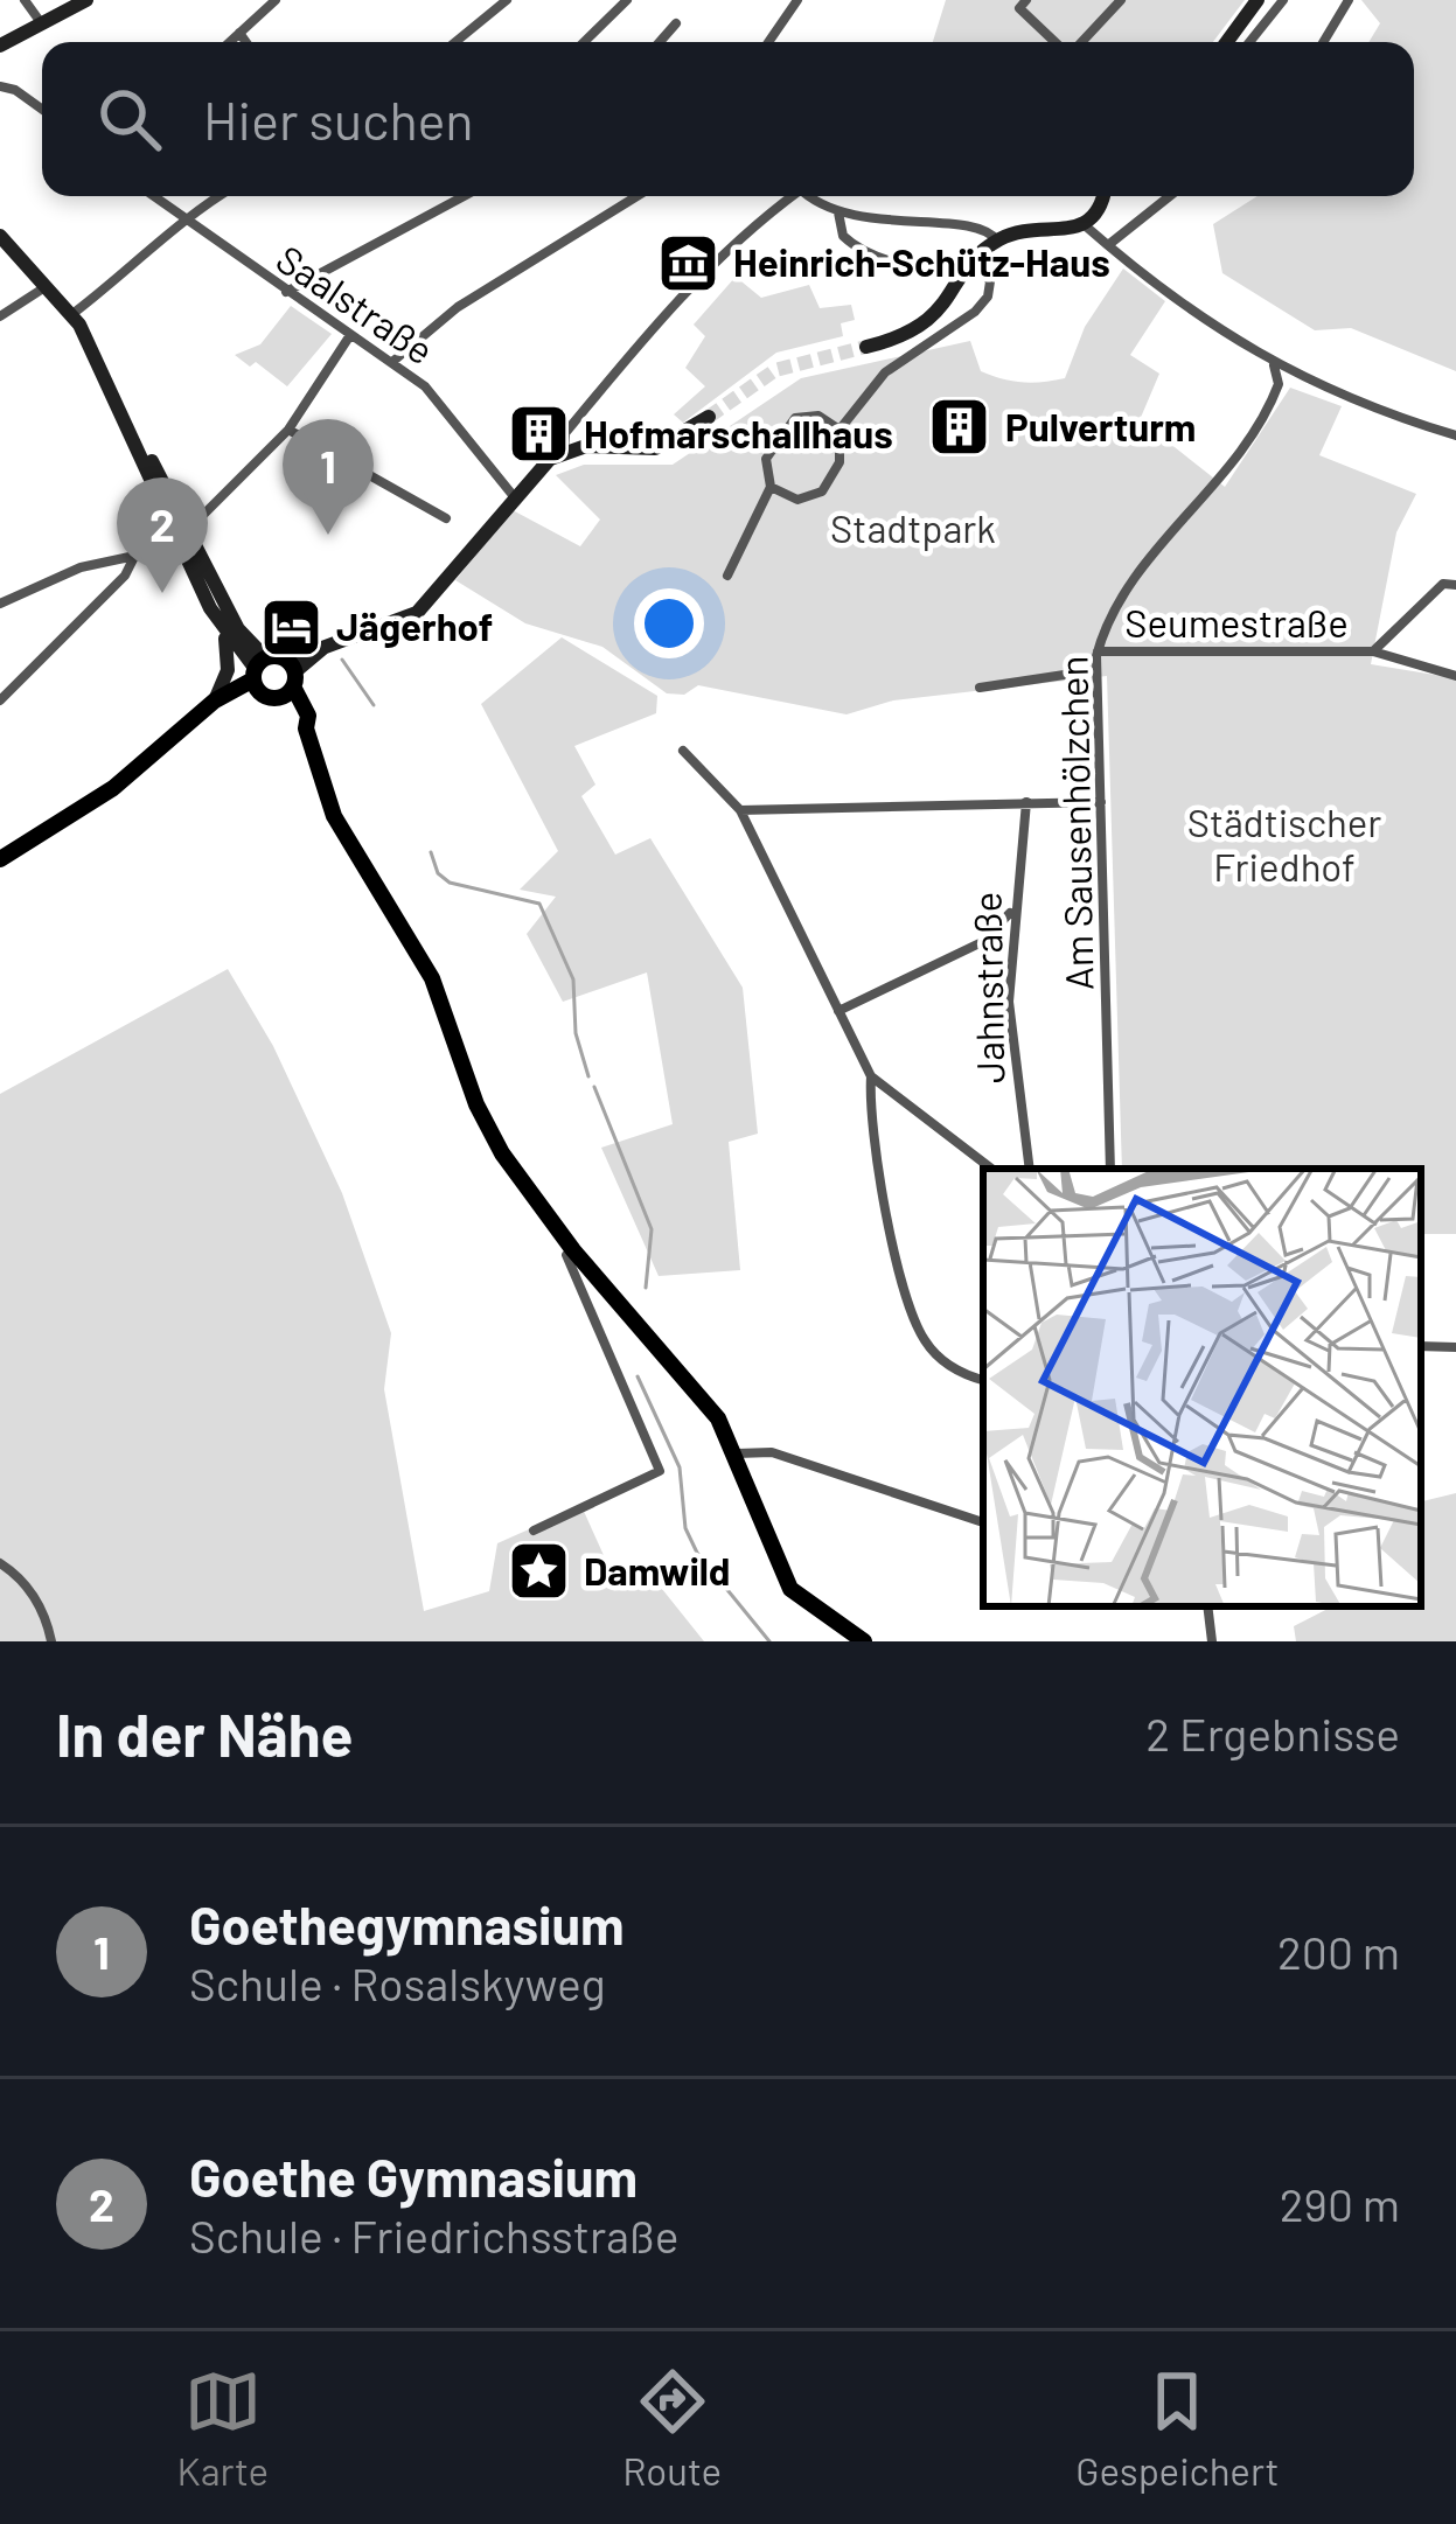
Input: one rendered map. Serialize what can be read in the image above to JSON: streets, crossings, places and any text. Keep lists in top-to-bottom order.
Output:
{
  "streets": {
    "street": [
      "Saalstraße",
      "Seumestraße",
      "Am Sausenhölzchen",
      "Jahnstraße"
    ]
  },
  "crossings": [
    ["Seumestraße", "Am Sausenhölzchen"]
  ],
  "parks": ["Stadtpark", "Städtischer Friedhof"],
  "places": {
    "museum": ["Heinrich-Schütz-Haus"],
    "building": ["Pulverturm", "Hofmarschallhaus"],
    "hotel": ["Jägerhof"],
    "place": ["Damwild"]
  },
  "page": {
    "search": "Hier suchen",
    "pins": ["1", "2"],
    "heading": ["In der Nähe", "2 Ergebnisse"],
    "list": [
      {
        "mark": "1",
        "name": "Goethegymnasium",
        "note": "Schule · Rosalskyweg",
        "value": "200 m"
      },
      {
        "mark": "2",
        "name": "Goethe Gymnasium",
        "note": "Schule · Friedrichsstraße",
        "value": "290 m"
      }
    ],
    "nav": ["Karte", "Route", "Gespeichert"]
  }
}
